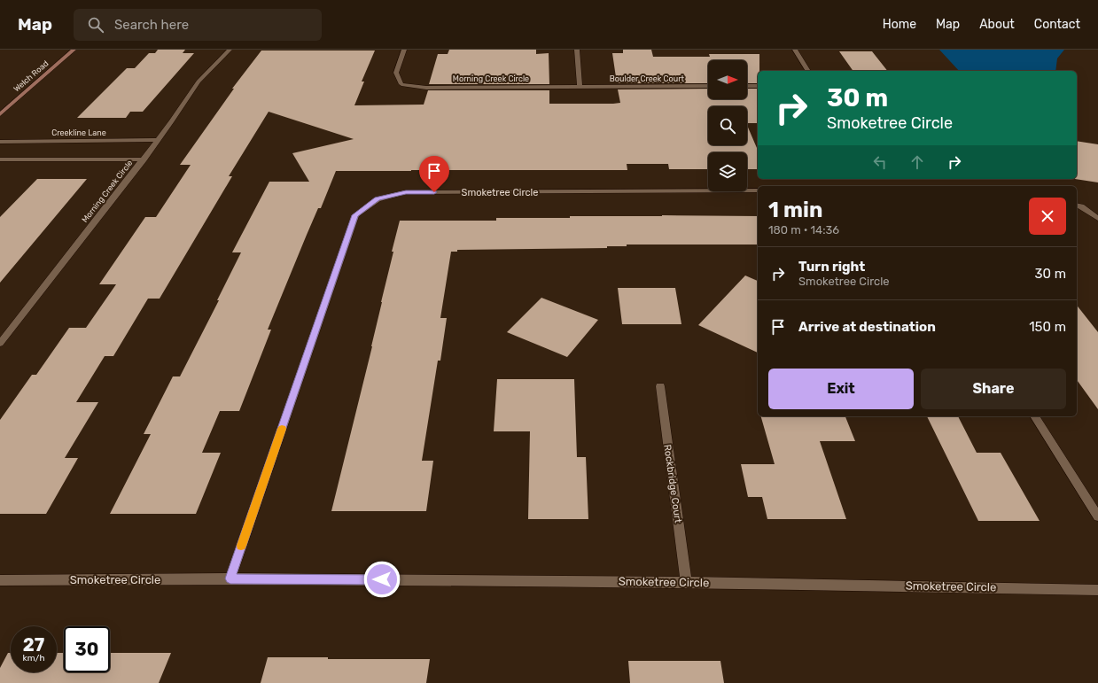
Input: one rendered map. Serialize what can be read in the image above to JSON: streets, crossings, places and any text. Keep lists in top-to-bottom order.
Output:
{
  "streets": {
    "main road": ["Welch Road"],
    "street": [
      "Morning Creek Circle",
      "Boulder Creek Court",
      "Creekline Lane",
      "Smoketree Circle",
      "Rockbridge Court"
    ]
  },
  "crossings": [
    ["Morning Creek Circle", "Boulder Creek Court"],
    ["Morning Creek Circle", "Creekline Lane"],
    ["Smoketree Circle", "Rockbridge Court"]
  ],
  "north": "right",
  "page": {
    "header": "Map",
    "search": "Search here",
    "nav": [
      "Home",
      "Map",
      "About",
      "Contact"
    ],
    "turn": ["30 m", "Smoketree Circle"],
    "heading": ["1 min", "180 m · 14:36"],
    "list": [
      {
        "name": "Turn right",
        "note": "Smoketree Circle",
        "value": "30 m"
      },
      {
        "name": "Arrive at destination",
        "value": "150 m"
      }
    ],
    "buttons": ["Exit", "Share"],
    "speed": "27 km/h",
    "limit": "30"
  }
}
